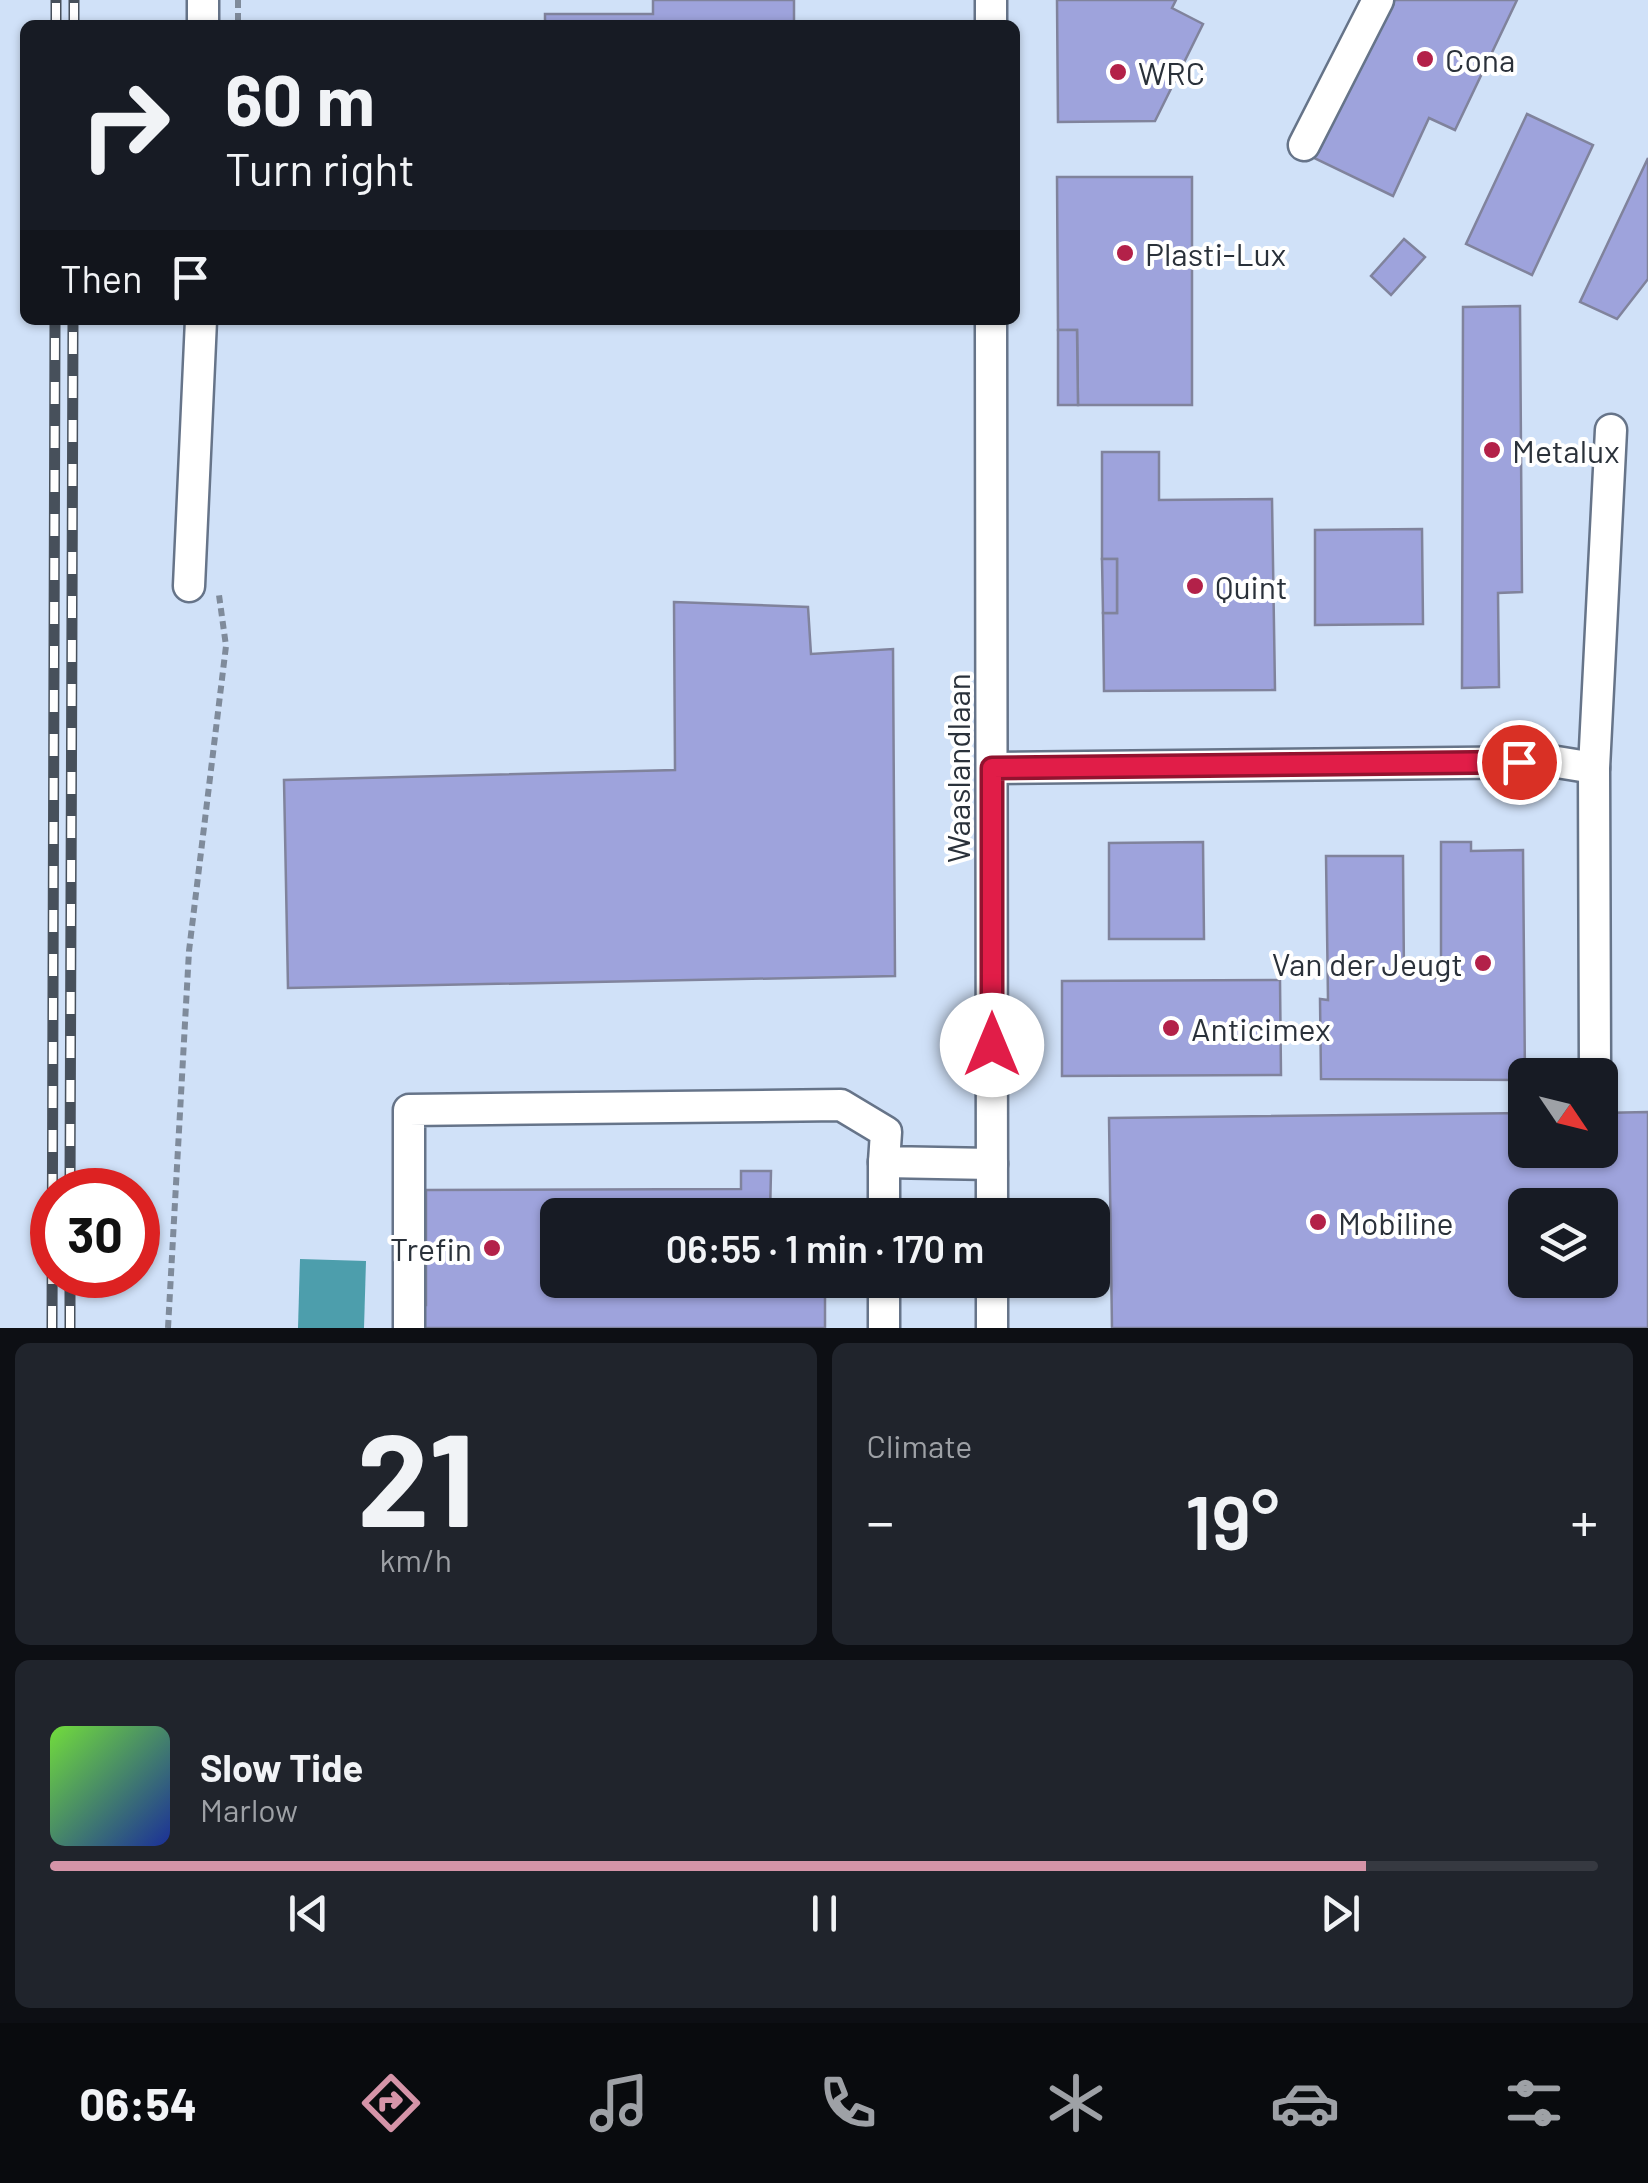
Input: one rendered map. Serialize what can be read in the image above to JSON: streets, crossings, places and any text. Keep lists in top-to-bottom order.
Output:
{
  "streets": {
    "street": ["Waaslandlaan"]
  },
  "places": [
    "Cona",
    "WRC",
    "Plasti-Lux",
    "Metalux",
    "Quint",
    "Van der Jeugt",
    "Anticimex",
    "Mobiline",
    "Trefin"
  ],
  "north": "bottom right",
  "page": {
    "turn": ["60 m", "Turn right"],
    "then": "Then",
    "limit": "30",
    "trip": "06:55 · 1 min · 170 m",
    "tile": [
      ["21", "km/h"],
      "Climate"
    ],
    "heat": ["−", "19°", "+"],
    "song": ["Slow Tide", "Marlow"],
    "tabs": "06:54"
  }
}
